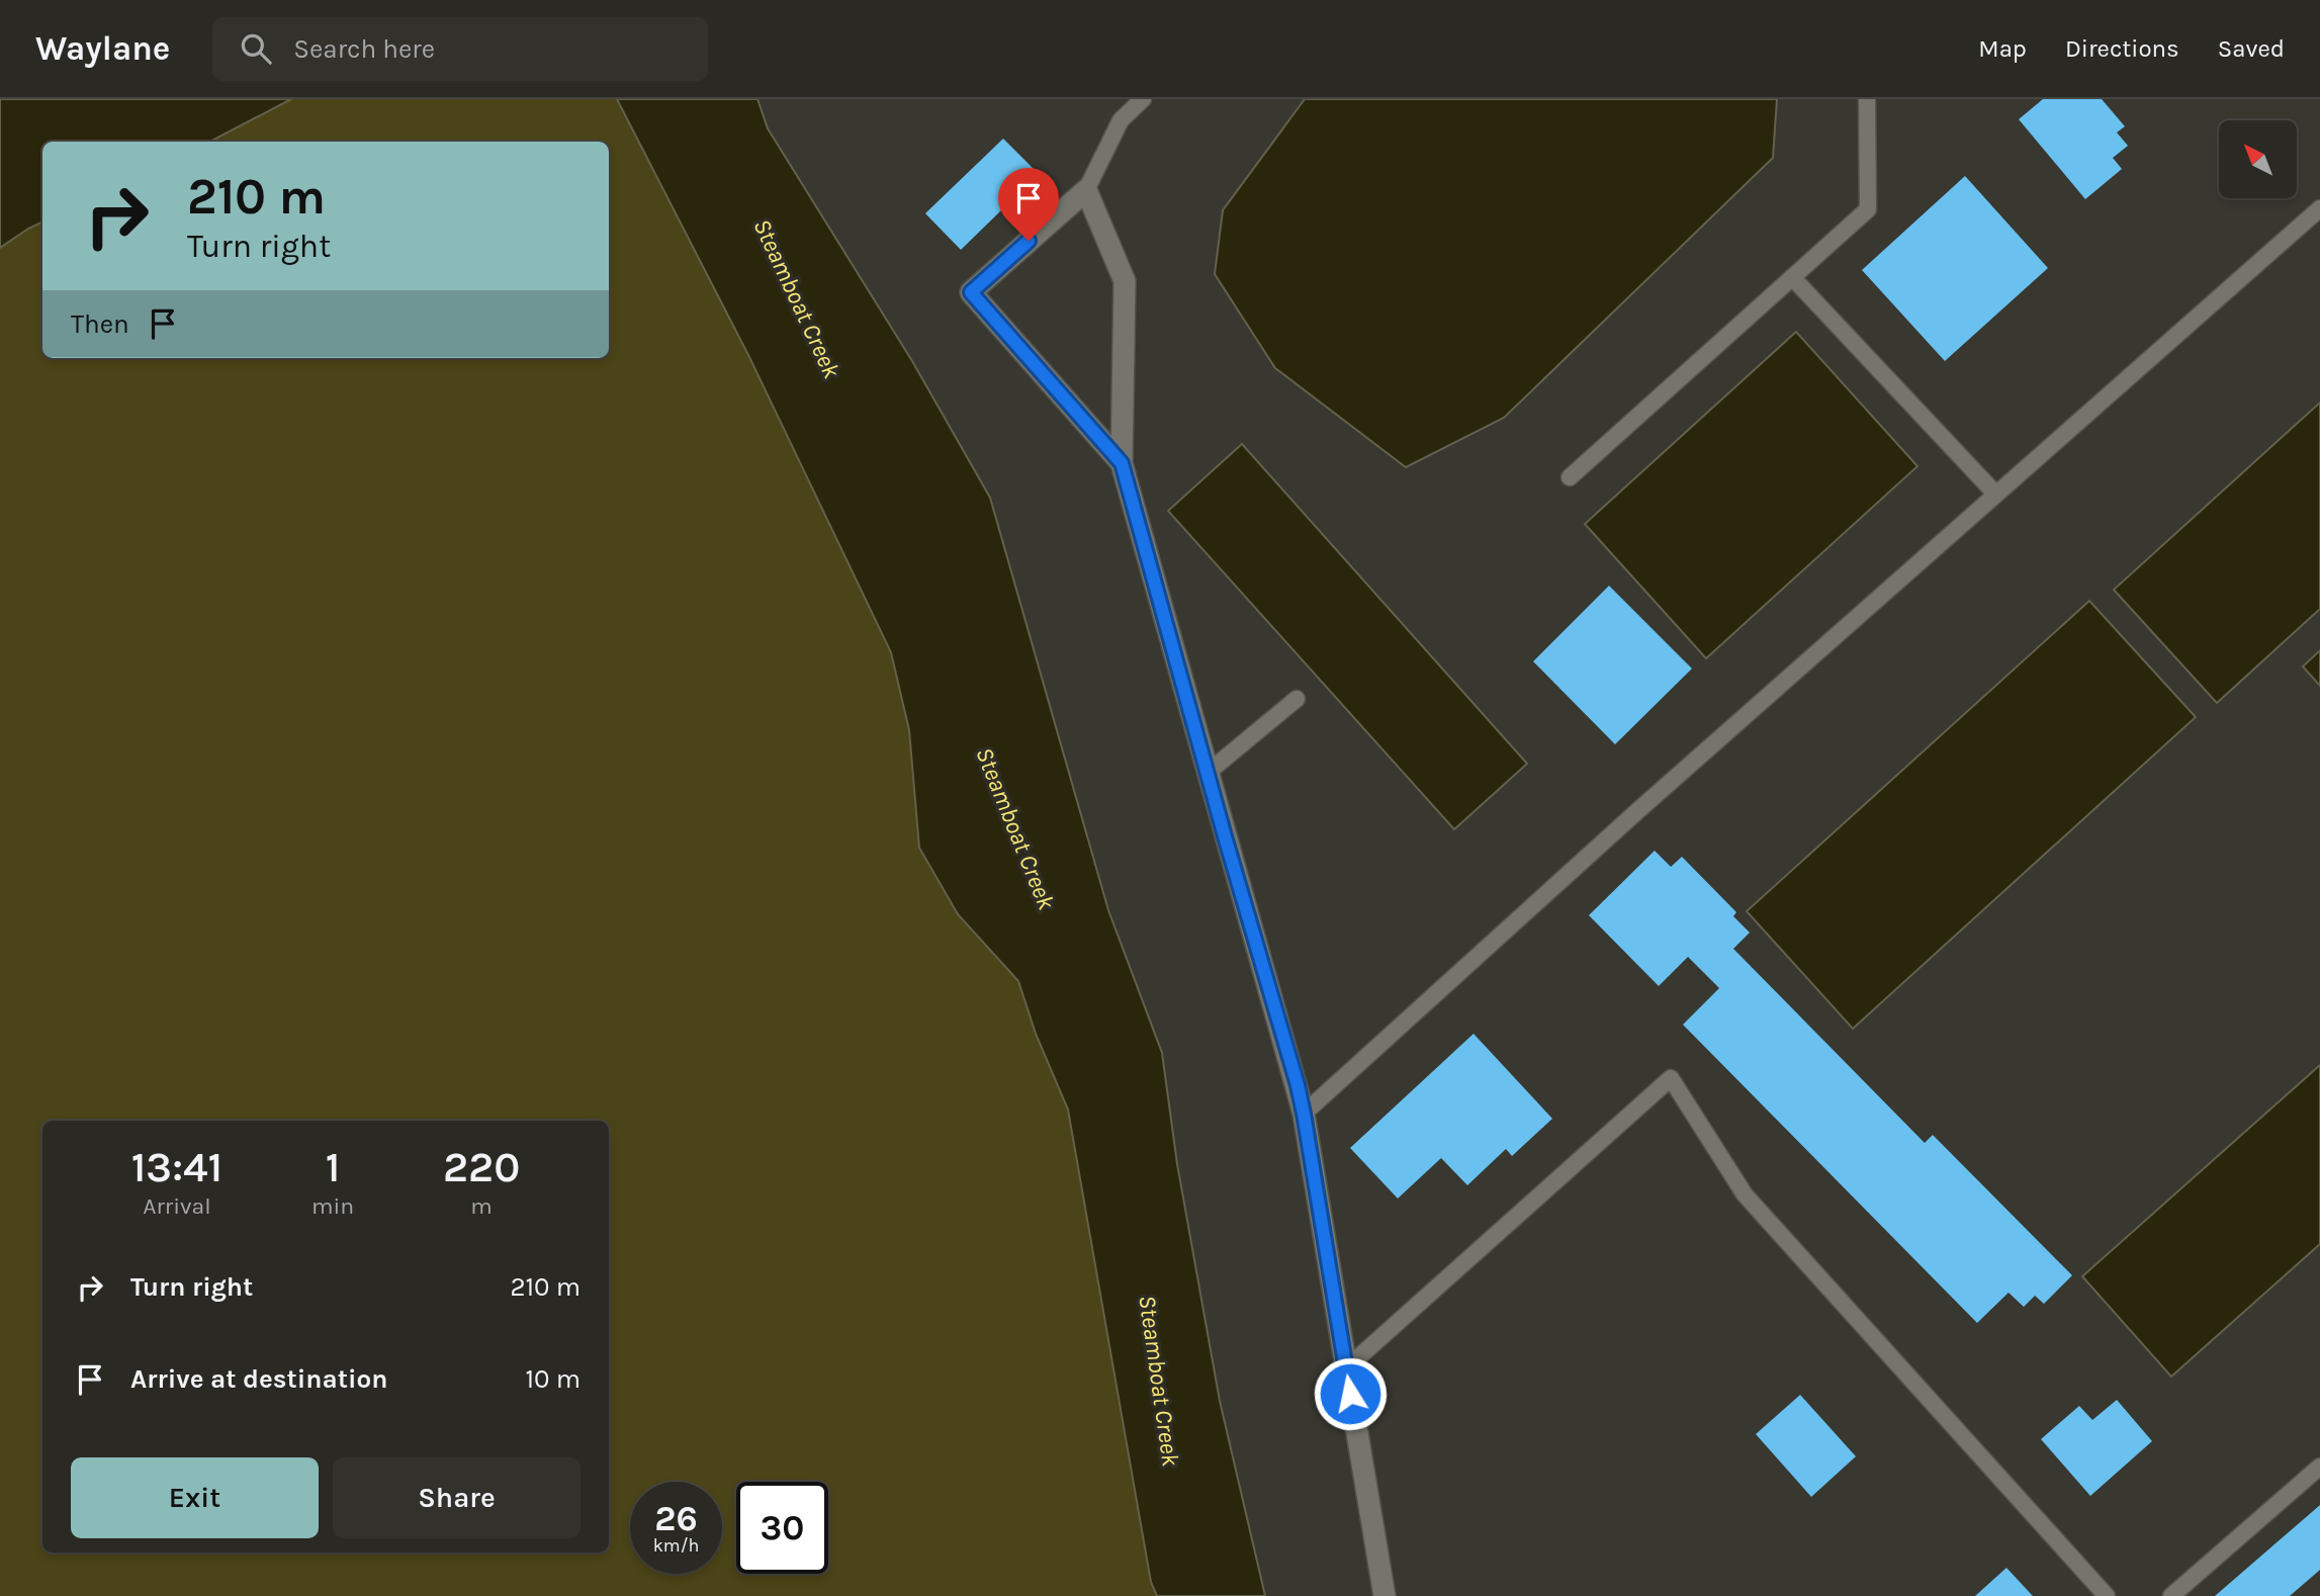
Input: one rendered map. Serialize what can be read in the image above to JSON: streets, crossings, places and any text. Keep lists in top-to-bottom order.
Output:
{
  "water": ["Steamboat Creek"],
  "north": "top left",
  "page": {
    "header": "Waylane",
    "search": "Search here",
    "nav": ["Map", "Directions", "Saved"],
    "turn": ["210 m", "Turn right"],
    "then": "Then",
    "eta": [
      "13:41",
      "Arrival",
      "1",
      "min",
      "220",
      "m"
    ],
    "list": [
      {
        "name": "Turn right",
        "value": "210 m"
      },
      {
        "name": "Arrive at destination",
        "value": "10 m"
      }
    ],
    "buttons": ["Exit", "Share"],
    "speed": "26 km/h",
    "limit": "30"
  }
}
